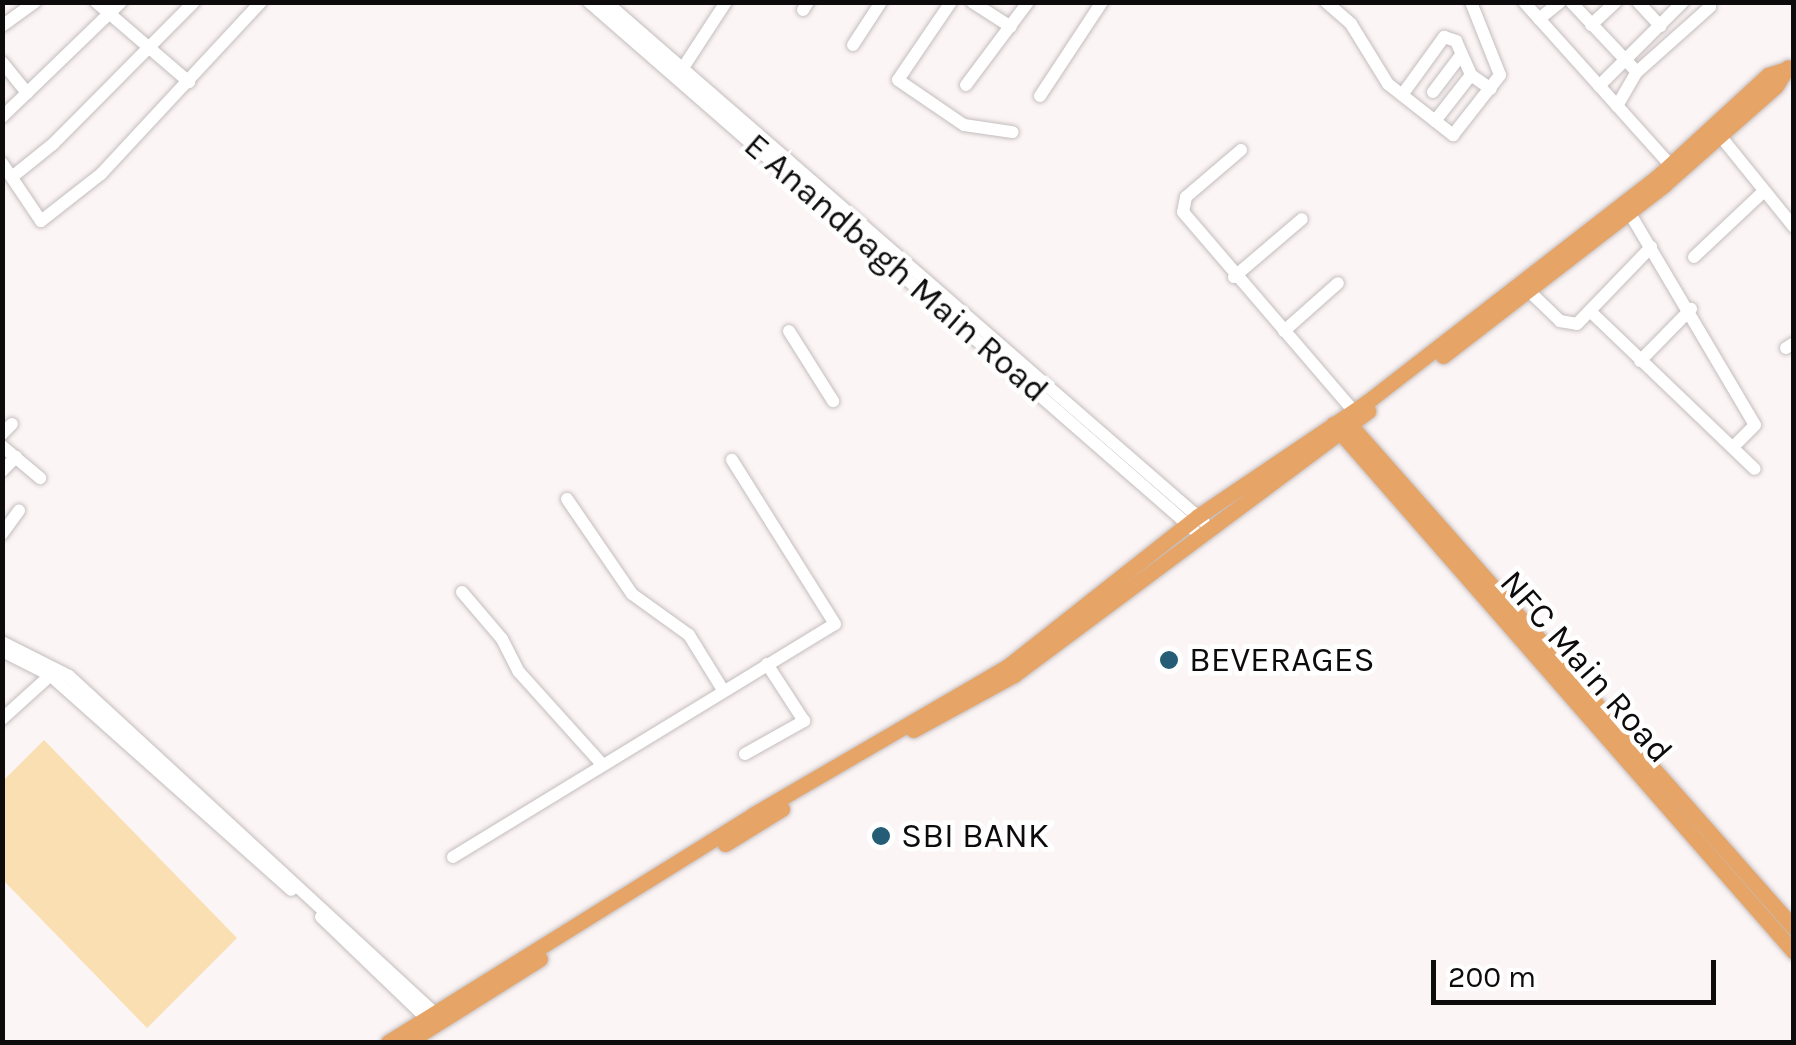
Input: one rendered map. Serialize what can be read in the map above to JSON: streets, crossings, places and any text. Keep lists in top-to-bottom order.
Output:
{
  "streets": {
    "main road": ["NFC Main Road"],
    "street": ["E Anandbagh Main Road"]
  },
  "places": ["BEVERAGES", "SBI BANK"],
  "scale_bar": "200 m"
}
